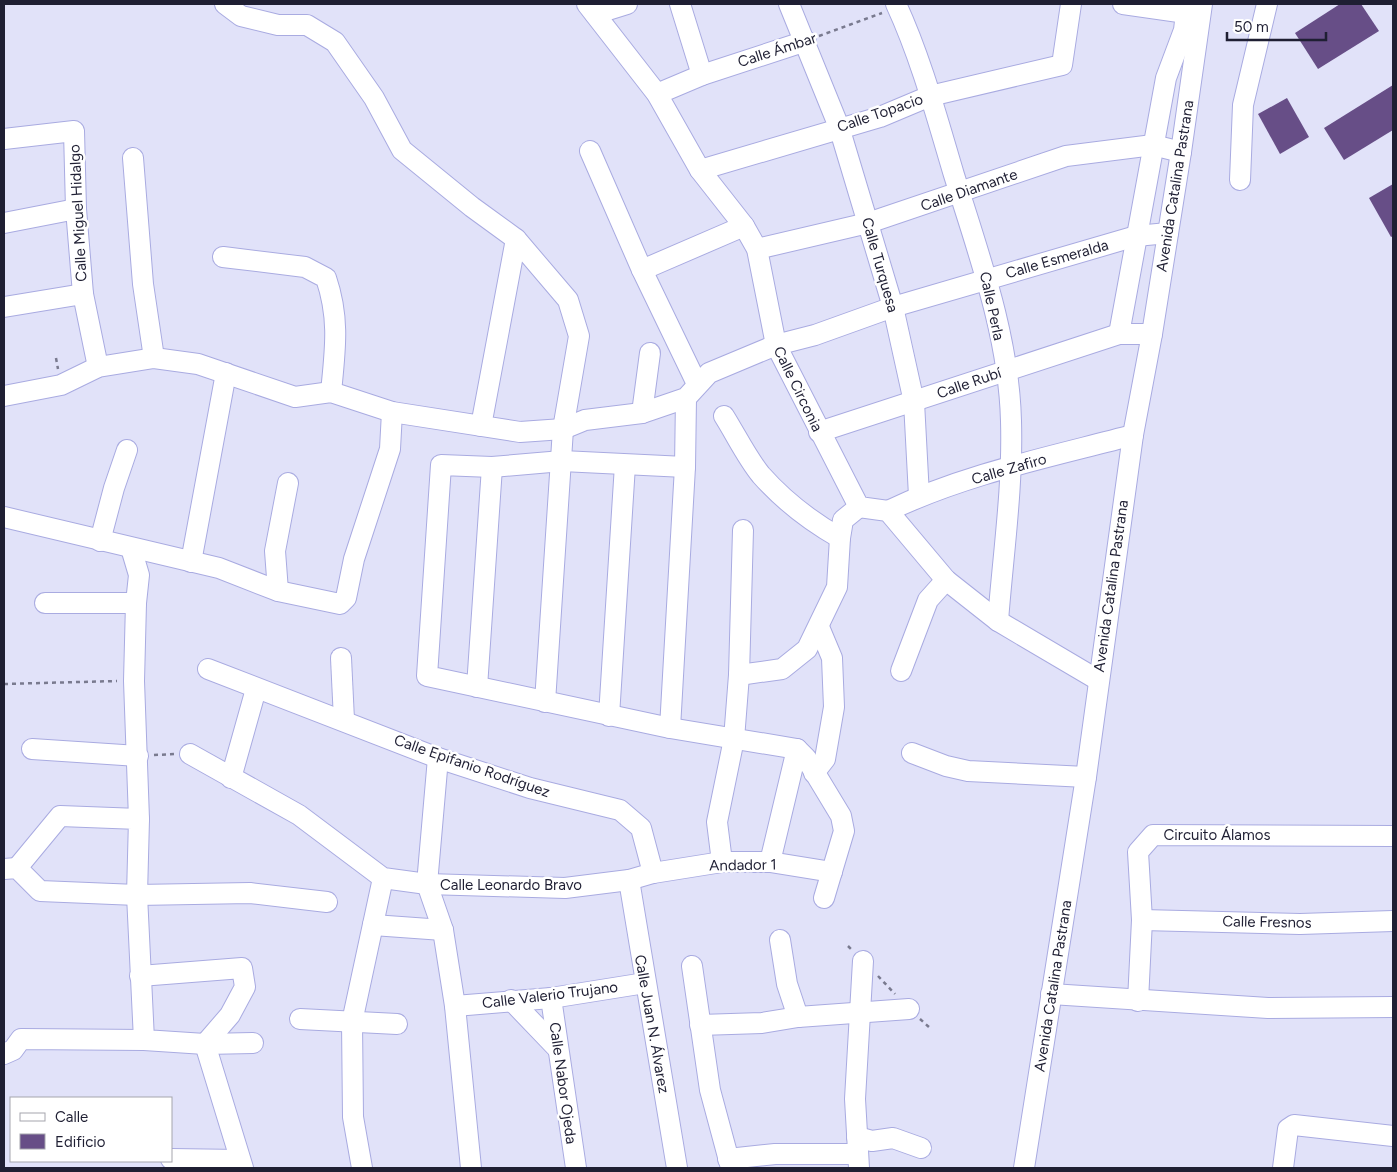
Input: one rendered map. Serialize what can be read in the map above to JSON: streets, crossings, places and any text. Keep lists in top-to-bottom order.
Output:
{
  "streets": {
    "street": [
      "Calle Ámbar",
      "Calle Topacio",
      "Avenida Catalina Pastrana",
      "Calle Diamante",
      "Calle Miguel Hidalgo",
      "Calle Esmeralda",
      "Calle Turquesa",
      "Calle Perla",
      "Calle Rubí",
      "Calle Circonia",
      "Calle Zafiro",
      "Calle Epifanio Rodríguez",
      "Circuito Álamos",
      "Andador 1",
      "Calle Leonardo Bravo",
      "Calle Fresnos",
      "Calle Valerio Trujano",
      "Calle Juan N. Álvarez",
      "Calle Nabor Ojeda"
    ]
  },
  "crossings": [
    ["Calle Ámbar", "Calle Turquesa"],
    ["Calle Ámbar", "Calle Perla"],
    ["Calle Ámbar", "Calle Circonia"],
    ["Calle Topacio", "Calle Turquesa"],
    ["Calle Topacio", "Calle Perla"],
    ["Calle Topacio", "Calle Circonia"],
    ["Avenida Catalina Pastrana", "Calle Diamante"],
    ["Avenida Catalina Pastrana", "Calle Esmeralda"],
    ["Avenida Catalina Pastrana", "Calle Rubí"],
    ["Avenida Catalina Pastrana", "Calle Zafiro"],
    ["Calle Diamante", "Calle Turquesa"],
    ["Calle Diamante", "Calle Perla"],
    ["Calle Diamante", "Calle Circonia"],
    ["Calle Esmeralda", "Calle Turquesa"],
    ["Calle Esmeralda", "Calle Perla"],
    ["Calle Esmeralda", "Calle Circonia"],
    ["Calle Turquesa", "Calle Rubí"],
    ["Calle Turquesa", "Calle Zafiro"],
    ["Calle Perla", "Calle Rubí"],
    ["Calle Perla", "Calle Zafiro"],
    ["Calle Rubí", "Calle Circonia"],
    ["Calle Epifanio Rodríguez", "Andador 1"],
    ["Calle Epifanio Rodríguez", "Calle Leonardo Bravo"],
    ["Circuito Álamos", "Calle Fresnos"],
    ["Andador 1", "Calle Leonardo Bravo"],
    ["Calle Leonardo Bravo", "Calle Juan N. Álvarez"],
    ["Calle Valerio Trujano", "Calle Juan N. Álvarez"],
    ["Calle Valerio Trujano", "Calle Nabor Ojeda"]
  ],
  "legend": ["Calle", "Edificio"],
  "scale_bar": "50 m"
}
